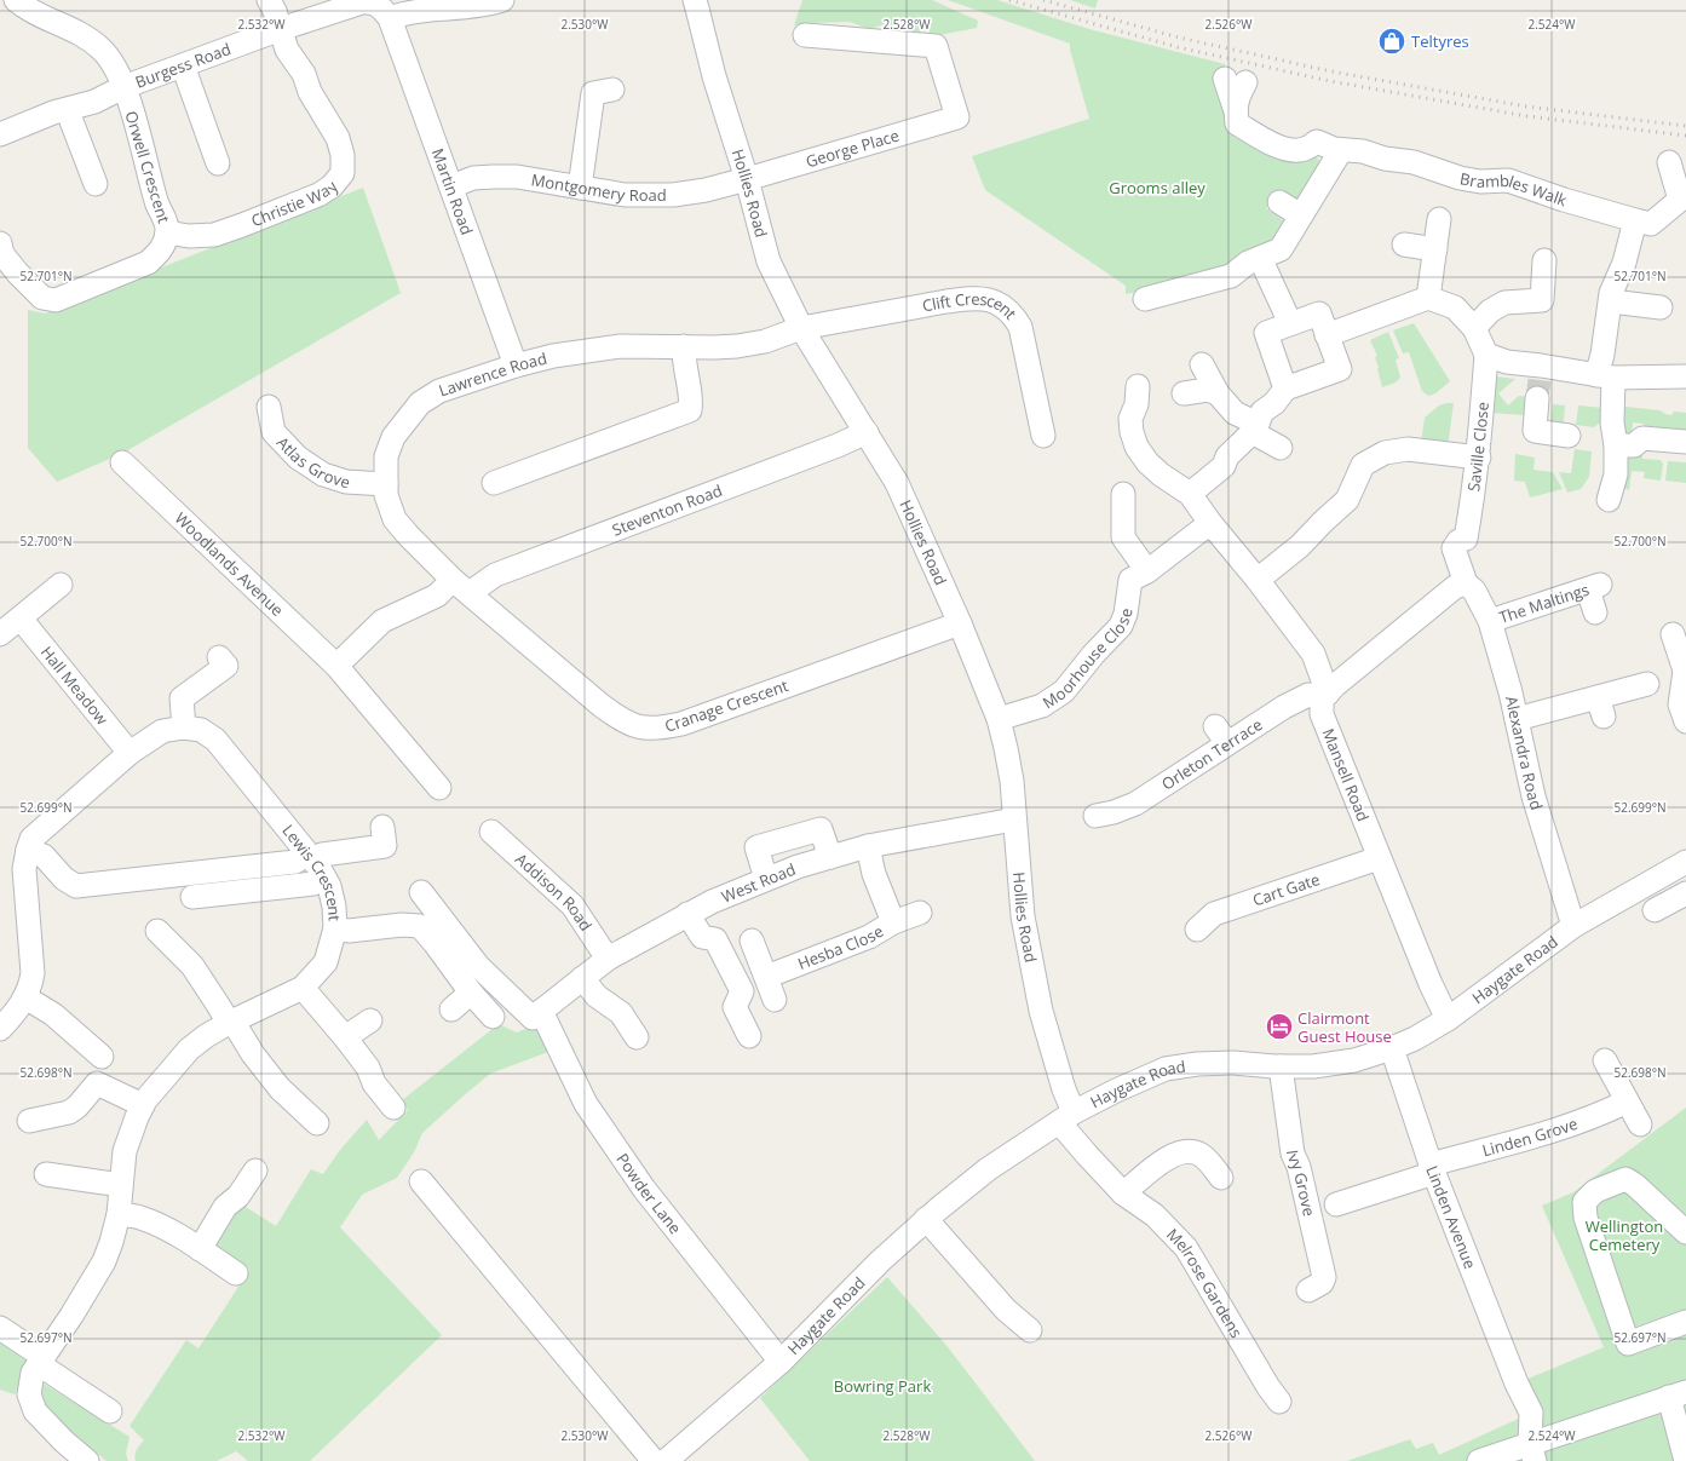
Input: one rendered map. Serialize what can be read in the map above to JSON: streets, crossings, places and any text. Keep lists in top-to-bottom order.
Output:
{
  "streets": {
    "street": [
      "Burgess Road",
      "George Place",
      "Orwell Crescent",
      "Montgomery Road",
      "Brambles Walk",
      "Martin Road",
      "Hollies Road",
      "Christie Way",
      "Clift Crescent",
      "Lawrence Road",
      "Saville Close",
      "Atlas Grove",
      "Steventon Road",
      "Woodlands Avenue",
      "The Maltings",
      "Moorhouse Close",
      "Hall Meadow",
      "Cranage Crescent",
      "Alexandra Road",
      "Orleton Terrace",
      "Mansell Road",
      "Lewis Crescent",
      "West Road",
      "Cart Gate",
      "Addison Road",
      "Hesba Close",
      "Haygate Road",
      "Linden Grove",
      "Ivy Grove",
      "Powder Lane",
      "Linden Avenue",
      "Melrose Gardens"
    ]
  },
  "crossings": [
    ["Burgess Road", "Orwell Crescent"],
    ["Burgess Road", "Martin Road"],
    ["Burgess Road", "Christie Way"],
    ["George Place", "Montgomery Road"],
    ["George Place", "Hollies Road"],
    ["Orwell Crescent", "Christie Way"],
    ["Montgomery Road", "Martin Road"],
    ["Montgomery Road", "Hollies Road"],
    ["Martin Road", "Lawrence Road"],
    ["Hollies Road", "Clift Crescent"],
    ["Hollies Road", "Lawrence Road"],
    ["Hollies Road", "Steventon Road"],
    ["Hollies Road", "Moorhouse Close"],
    ["Hollies Road", "Cranage Crescent"],
    ["Hollies Road", "West Road"],
    ["Hollies Road", "Haygate Road"],
    ["Hollies Road", "Melrose Gardens"],
    ["Clift Crescent", "Lawrence Road"],
    ["Lawrence Road", "Atlas Grove"],
    ["Lawrence Road", "Steventon Road"],
    ["Lawrence Road", "Cranage Crescent"],
    ["Saville Close", "Alexandra Road"],
    ["Steventon Road", "Cranage Crescent"],
    ["The Maltings", "Alexandra Road"],
    ["Hall Meadow", "Lewis Crescent"],
    ["Alexandra Road", "Haygate Road"],
    ["Orleton Terrace", "Mansell Road"],
    ["Mansell Road", "Cart Gate"],
    ["Mansell Road", "Haygate Road"],
    ["West Road", "Addison Road"],
    ["West Road", "Hesba Close"],
    ["West Road", "Powder Lane"],
    ["Haygate Road", "Ivy Grove"],
    ["Haygate Road", "Powder Lane"],
    ["Haygate Road", "Linden Avenue"],
    ["Haygate Road", "Melrose Gardens"],
    ["Linden Grove", "Linden Avenue"]
  ],
  "parks": ["Grooms alley", "Wellington Cemetery", "Bowring Park"],
  "places": {
    "shop": ["Teltyres"],
    "hotel": ["Clairmont Guest House"]
  },
  "coordinates": [
    "2.532°W",
    "2.530°W",
    "2.528°W",
    "2.526°W",
    "2.524°W",
    "52.701°N",
    "52.700°N",
    "52.699°N",
    "52.698°N",
    "52.697°N"
  ]
}
